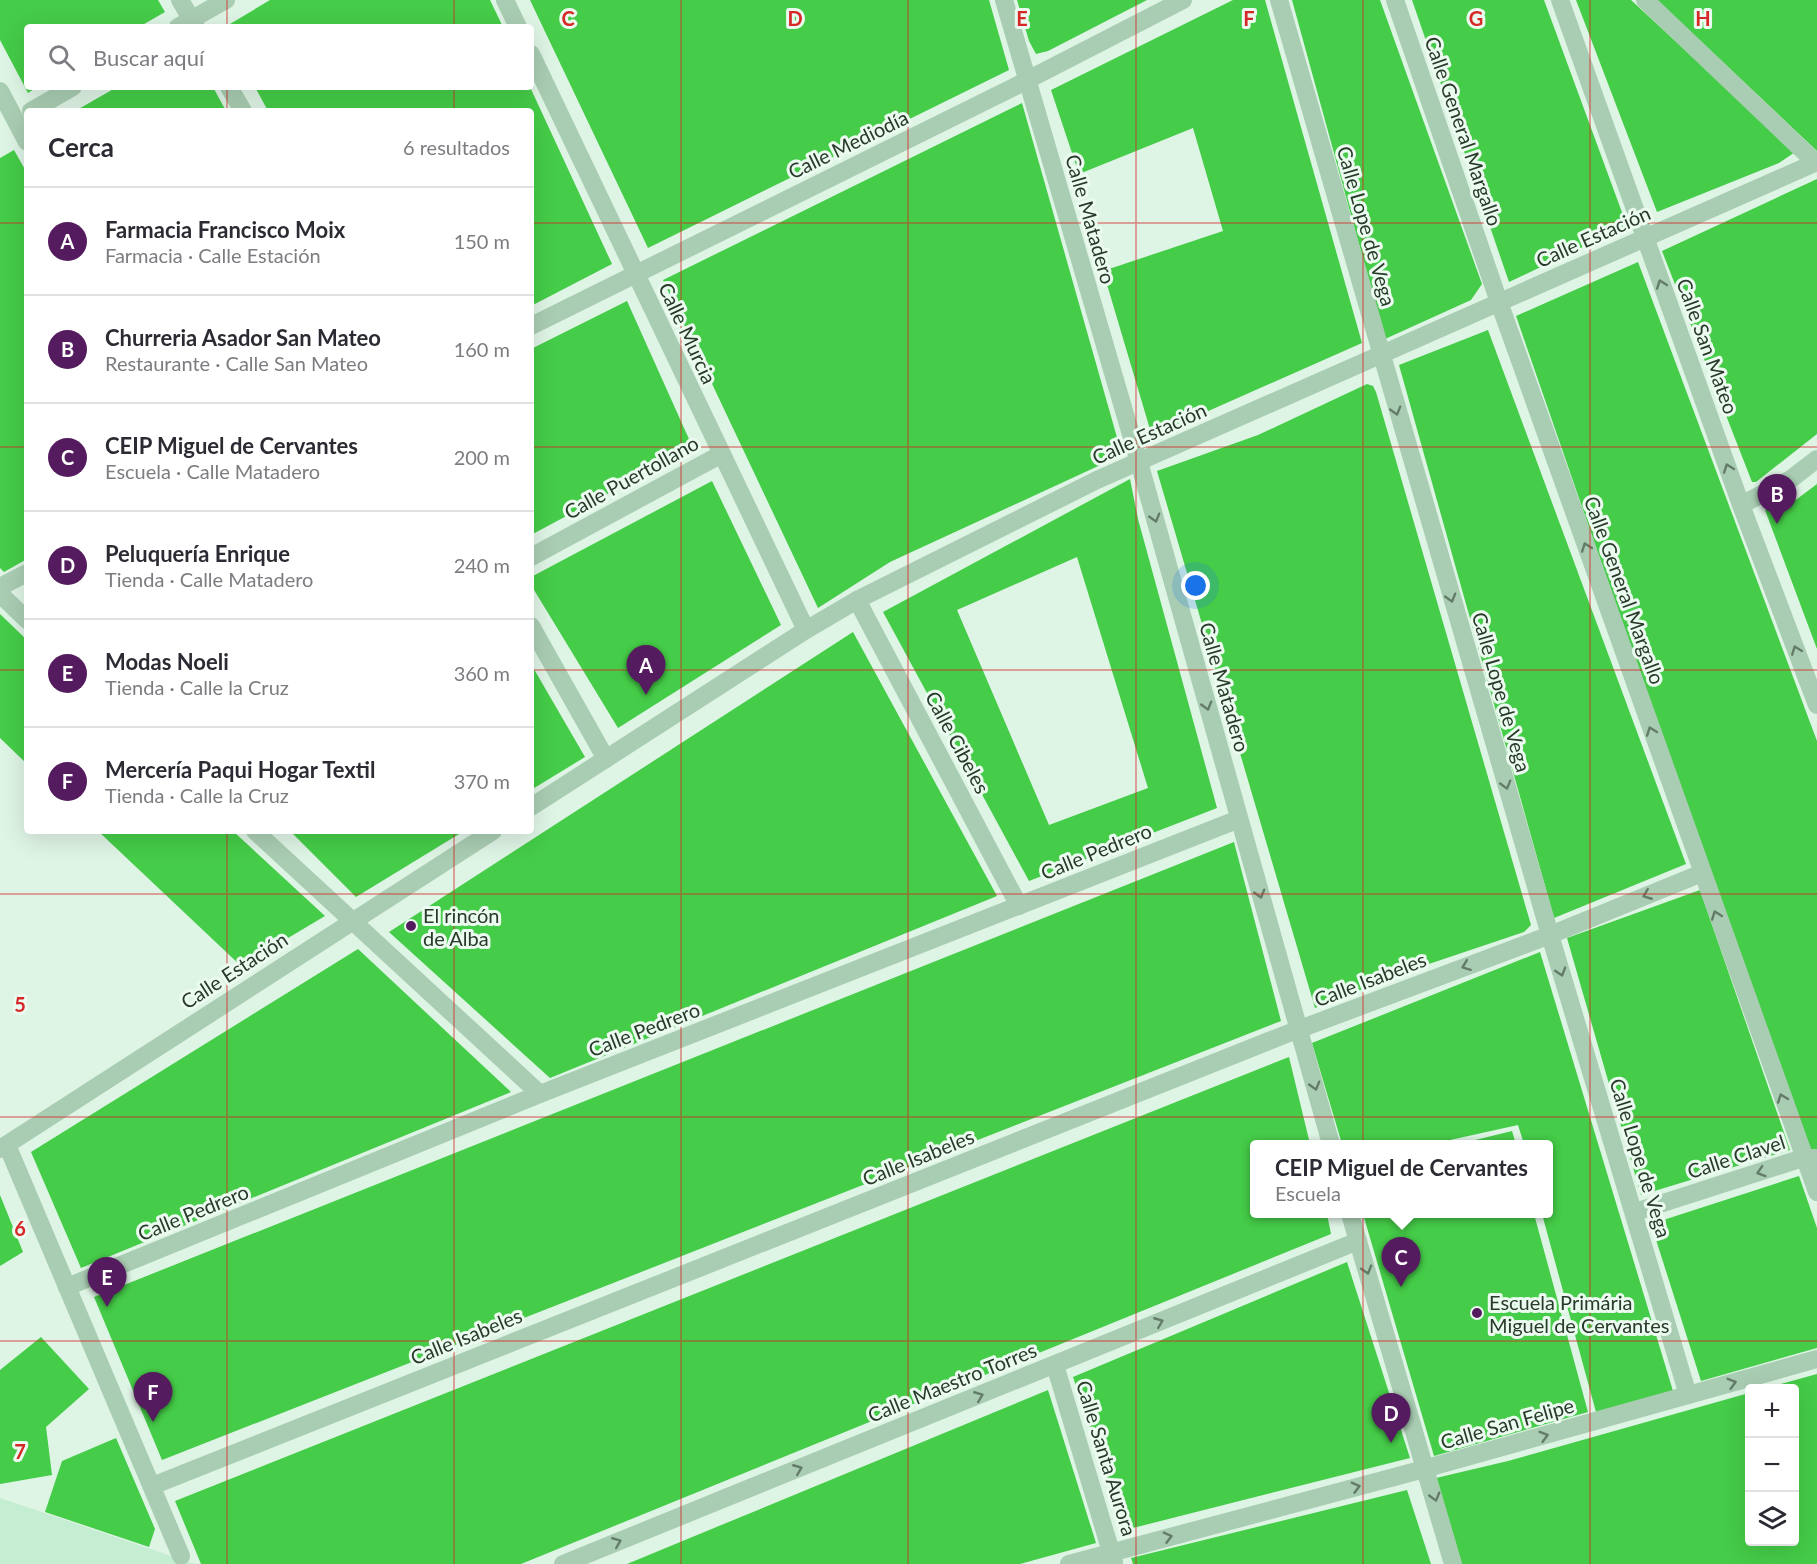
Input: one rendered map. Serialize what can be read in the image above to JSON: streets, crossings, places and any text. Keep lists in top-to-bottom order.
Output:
{
  "streets": {
    "street": [
      "Calle General Margallo",
      "Calle Mediodía",
      "Calle Matadero",
      "Calle Lope de Vega",
      "Calle Estación",
      "Calle Murcia",
      "Calle San Mateo",
      "Calle Puertollano",
      "Calle Cibeles",
      "Calle Pedrero",
      "Calle Isabeles",
      "Calle Clavel",
      "Calle Maestro Torres",
      "Calle San Felipe",
      "Calle Santa Aurora"
    ]
  },
  "crossings": [
    ["Calle General Margallo", "Calle Estación"],
    ["Calle General Margallo", "Calle Isabeles"],
    ["Calle General Margallo", "Calle Clavel"],
    ["Calle Mediodía", "Calle Matadero"],
    ["Calle Mediodía", "Calle Murcia"],
    ["Calle Matadero", "Calle Estación"],
    ["Calle Matadero", "Calle Pedrero"],
    ["Calle Matadero", "Calle Isabeles"],
    ["Calle Lope de Vega", "Calle Estación"],
    ["Calle Lope de Vega", "Calle Isabeles"],
    ["Calle Lope de Vega", "Calle Clavel"],
    ["Calle Lope de Vega", "Calle San Felipe"],
    ["Calle Estación", "Calle Murcia"],
    ["Calle Estación", "Calle San Mateo"],
    ["Calle Estación", "Calle Cibeles"],
    ["Calle Murcia", "Calle Puertollano"],
    ["Calle Cibeles", "Calle Pedrero"],
    ["Calle Maestro Torres", "Calle Santa Aurora"],
    ["Calle San Felipe", "Calle Santa Aurora"]
  ],
  "one_way": [
    "Calle General Margallo",
    "Calle Matadero",
    "Calle Lope de Vega",
    "Calle San Mateo",
    "Calle Clavel",
    "Calle Maestro Torres",
    "Calle San Felipe"
  ],
  "places": ["El rincón de Alba", "Escuela Primária Miguel de Cervantes"],
  "page": {
    "search": "Buscar aquí",
    "heading": ["Cerca", "6 resultados"],
    "list": [
      {
        "mark": "A",
        "name": "Farmacia Francisco Moix",
        "note": "Farmacia · Calle Estación",
        "value": "150 m"
      },
      {
        "mark": "B",
        "name": "Churreria Asador San Mateo",
        "note": "Restaurante · Calle San Mateo",
        "value": "160 m"
      },
      {
        "mark": "C",
        "name": "CEIP Miguel de Cervantes",
        "note": "Escuela · Calle Matadero",
        "value": "200 m"
      },
      {
        "mark": "D",
        "name": "Peluquería Enrique",
        "note": "Tienda · Calle Matadero",
        "value": "240 m"
      },
      {
        "mark": "E",
        "name": "Modas Noeli",
        "note": "Tienda · Calle la Cruz",
        "value": "360 m"
      },
      {
        "mark": "F",
        "name": "Mercería Paqui Hogar Textil",
        "note": "Tienda · Calle la Cruz",
        "value": "370 m"
      }
    ],
    "pins": [
      "B",
      "A",
      "C",
      "E",
      "F",
      "D"
    ],
    "popup": ["CEIP Miguel de Cervantes", "Escuela"],
    "map_buttons": ["+", "−"]
  },
  "grid": {
    "columns": [
      "C",
      "D",
      "E",
      "F",
      "G",
      "H"
    ],
    "rows": ["5", "6", "7"]
  }
}
